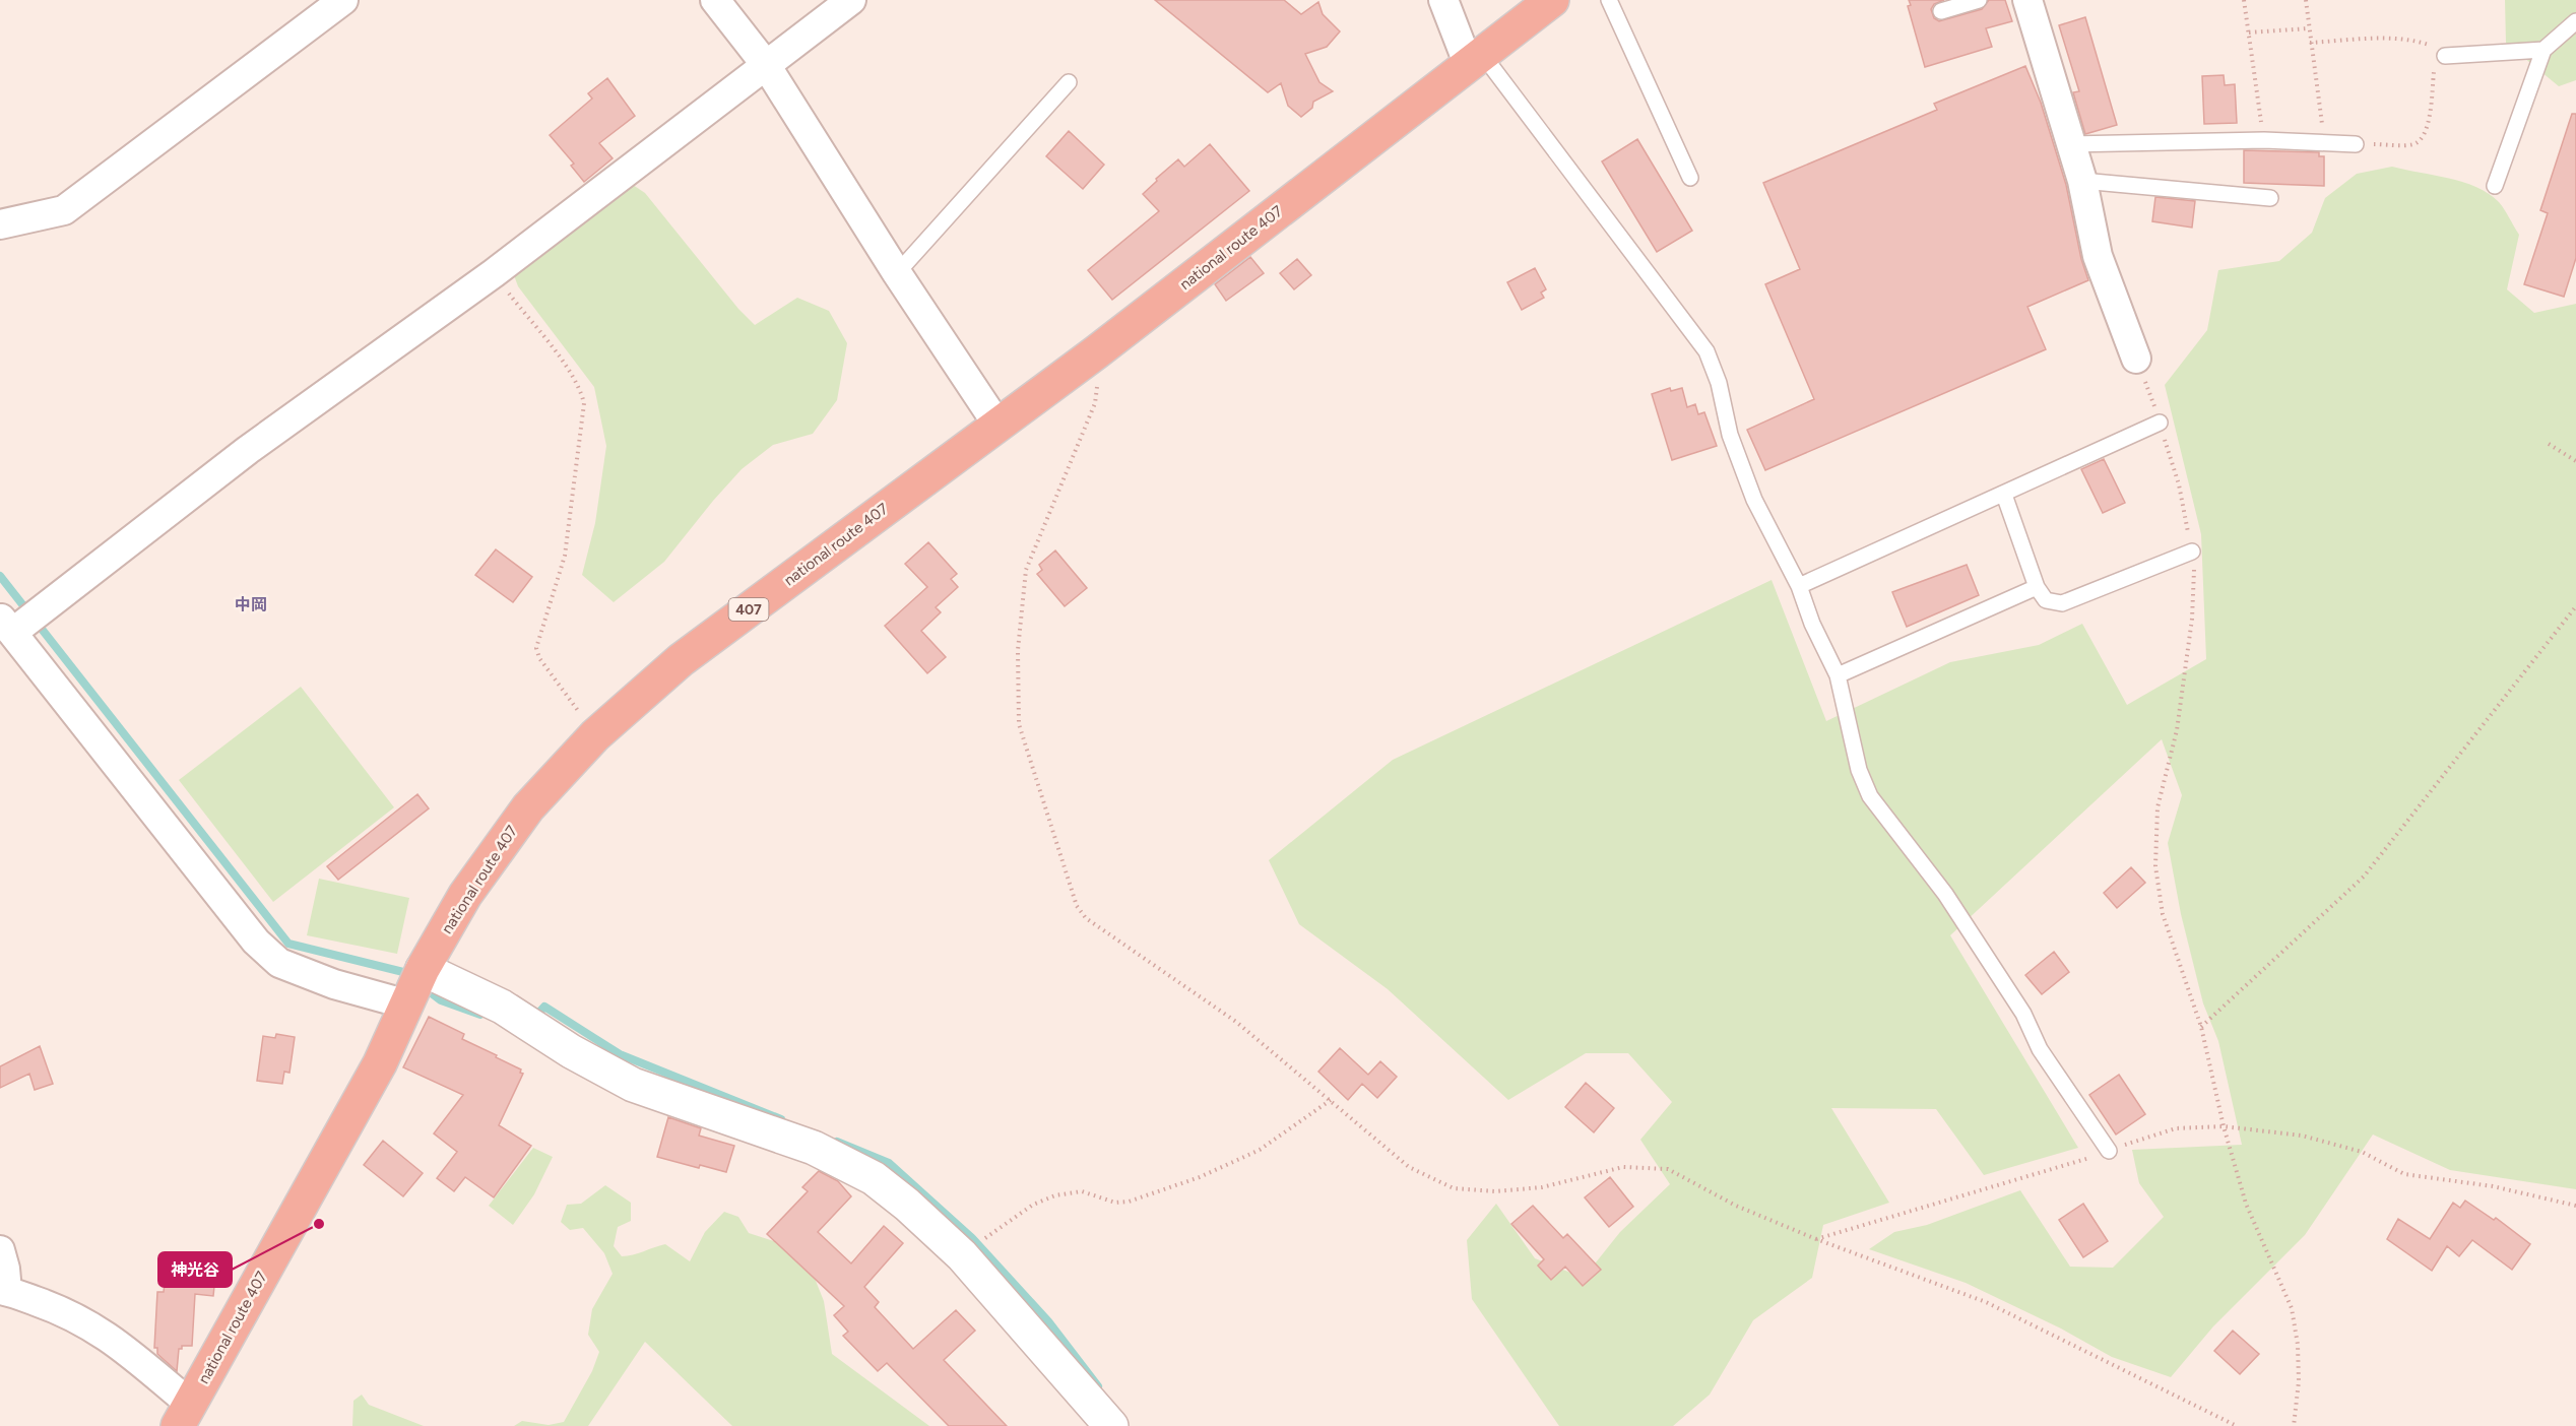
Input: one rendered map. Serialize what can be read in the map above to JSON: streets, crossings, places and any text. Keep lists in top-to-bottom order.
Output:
{
  "streets": {
    "highway": ["national route 407", "407"]
  },
  "districts": ["中岡"],
  "places": ["神光谷"]
}
